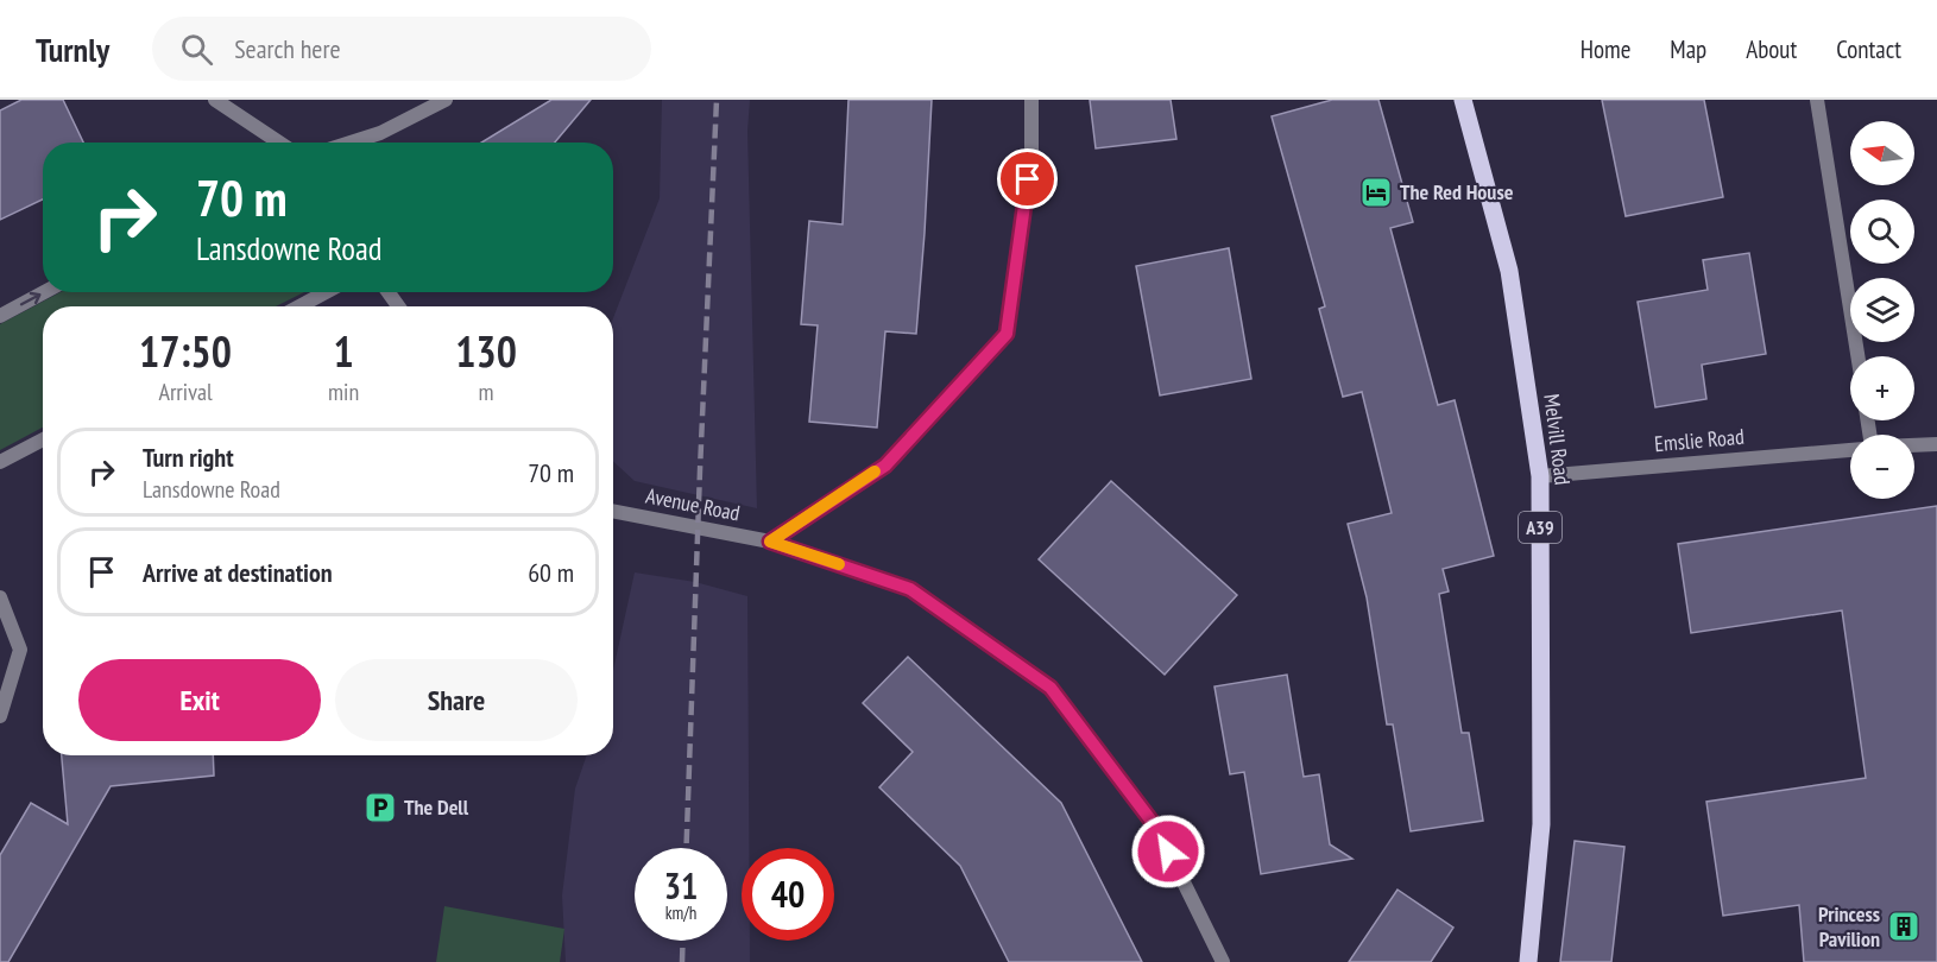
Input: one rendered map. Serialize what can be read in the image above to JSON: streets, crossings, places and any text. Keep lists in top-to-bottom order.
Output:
{
  "streets": {
    "main road": ["Melvill Road", "A39"],
    "street": ["Emslie Road", "Avenue Road"]
  },
  "crossings": [
    ["Melvill Road", "Emslie Road"]
  ],
  "places": {
    "hotel": ["The Red House"],
    "parking": ["The Dell"],
    "building": ["Princess Pavilion"]
  },
  "north": "left",
  "page": {
    "header": "Turnly",
    "search": "Search here",
    "nav": [
      "Home",
      "Map",
      "About",
      "Contact"
    ],
    "map_buttons": ["+", "−"],
    "turn": ["70 m", "Lansdowne Road"],
    "eta": [
      "17:50",
      "Arrival",
      "1",
      "min",
      "130",
      "m"
    ],
    "list": [
      {
        "name": "Turn right",
        "note": "Lansdowne Road",
        "value": "70 m"
      },
      {
        "name": "Arrive at destination",
        "value": "60 m"
      }
    ],
    "buttons": ["Exit", "Share"],
    "speed": "31 km/h",
    "limit": "40"
  }
}
